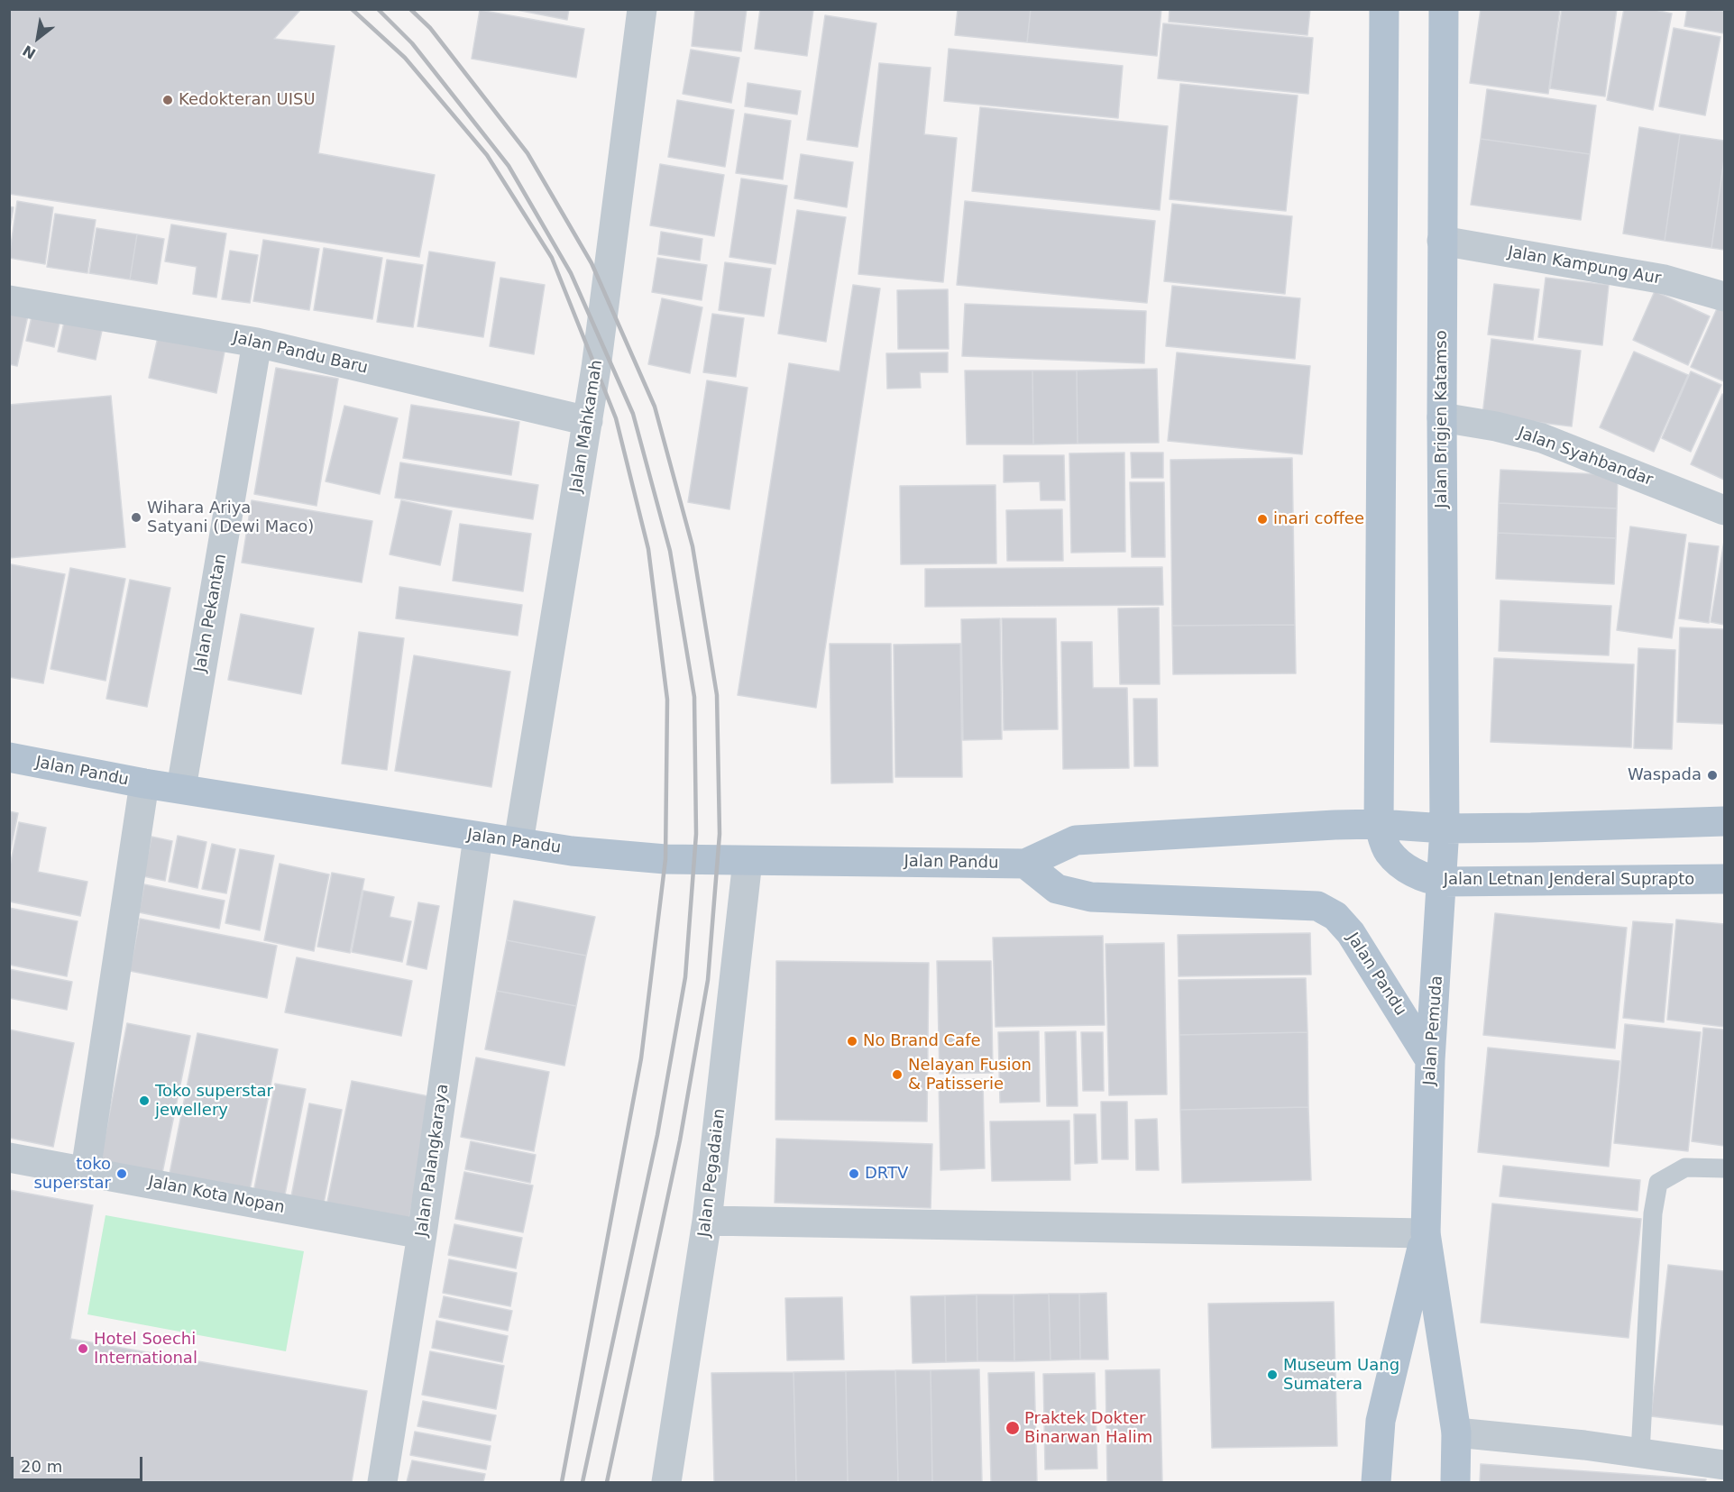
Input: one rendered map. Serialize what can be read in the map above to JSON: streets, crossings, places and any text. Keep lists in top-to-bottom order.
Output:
{
  "streets": {
    "main road": [
      "Jalan Brigjen Katamso",
      "Jalan Pandu",
      "Jalan Letnan Jenderal Suprapto",
      "Jalan Pemuda"
    ],
    "street": [
      "Jalan Kampung Aur",
      "Jalan Pandu Baru",
      "Jalan Mahkamah",
      "Jalan Syahbandar",
      "Jalan Pekantan",
      "Jalan Palangkaraya",
      "Jalan Pegadaian",
      "Jalan Kota Nopan"
    ]
  },
  "crossings": [
    ["Jalan Kampung Aur", "Jalan Brigjen Katamso"],
    ["Jalan Pandu Baru", "Jalan Mahkamah"],
    ["Jalan Pandu Baru", "Jalan Pekantan"],
    ["Jalan Brigjen Katamso", "Jalan Syahbandar"],
    ["Jalan Brigjen Katamso", "Jalan Pandu"],
    ["Jalan Brigjen Katamso", "Jalan Pemuda"],
    ["Jalan Mahkamah", "Jalan Pandu"],
    ["Jalan Pekantan", "Jalan Pandu"],
    ["Jalan Pandu", "Jalan Letnan Jenderal Suprapto"],
    ["Jalan Pandu", "Jalan Pemuda"],
    ["Jalan Pandu", "Jalan Palangkaraya"],
    ["Jalan Pandu", "Jalan Pegadaian"],
    ["Jalan Letnan Jenderal Suprapto", "Jalan Pemuda"],
    ["Jalan Palangkaraya", "Jalan Kota Nopan"]
  ],
  "places": [
    "Kedokteran UISU",
    "Wihara Ariya Satyani (Dewi Maco)",
    "inari coffee",
    "Waspada",
    "No Brand Cafe",
    "Nelayan Fusion & Patisserie",
    "Toko superstar jewellery",
    "toko superstar",
    "DRTV",
    "Hotel Soechi International",
    "Museum Uang Sumatera",
    "Praktek Dokter Binarwan Halim"
  ],
  "scale_bar": "20 m",
  "north": "bottom left"
}
